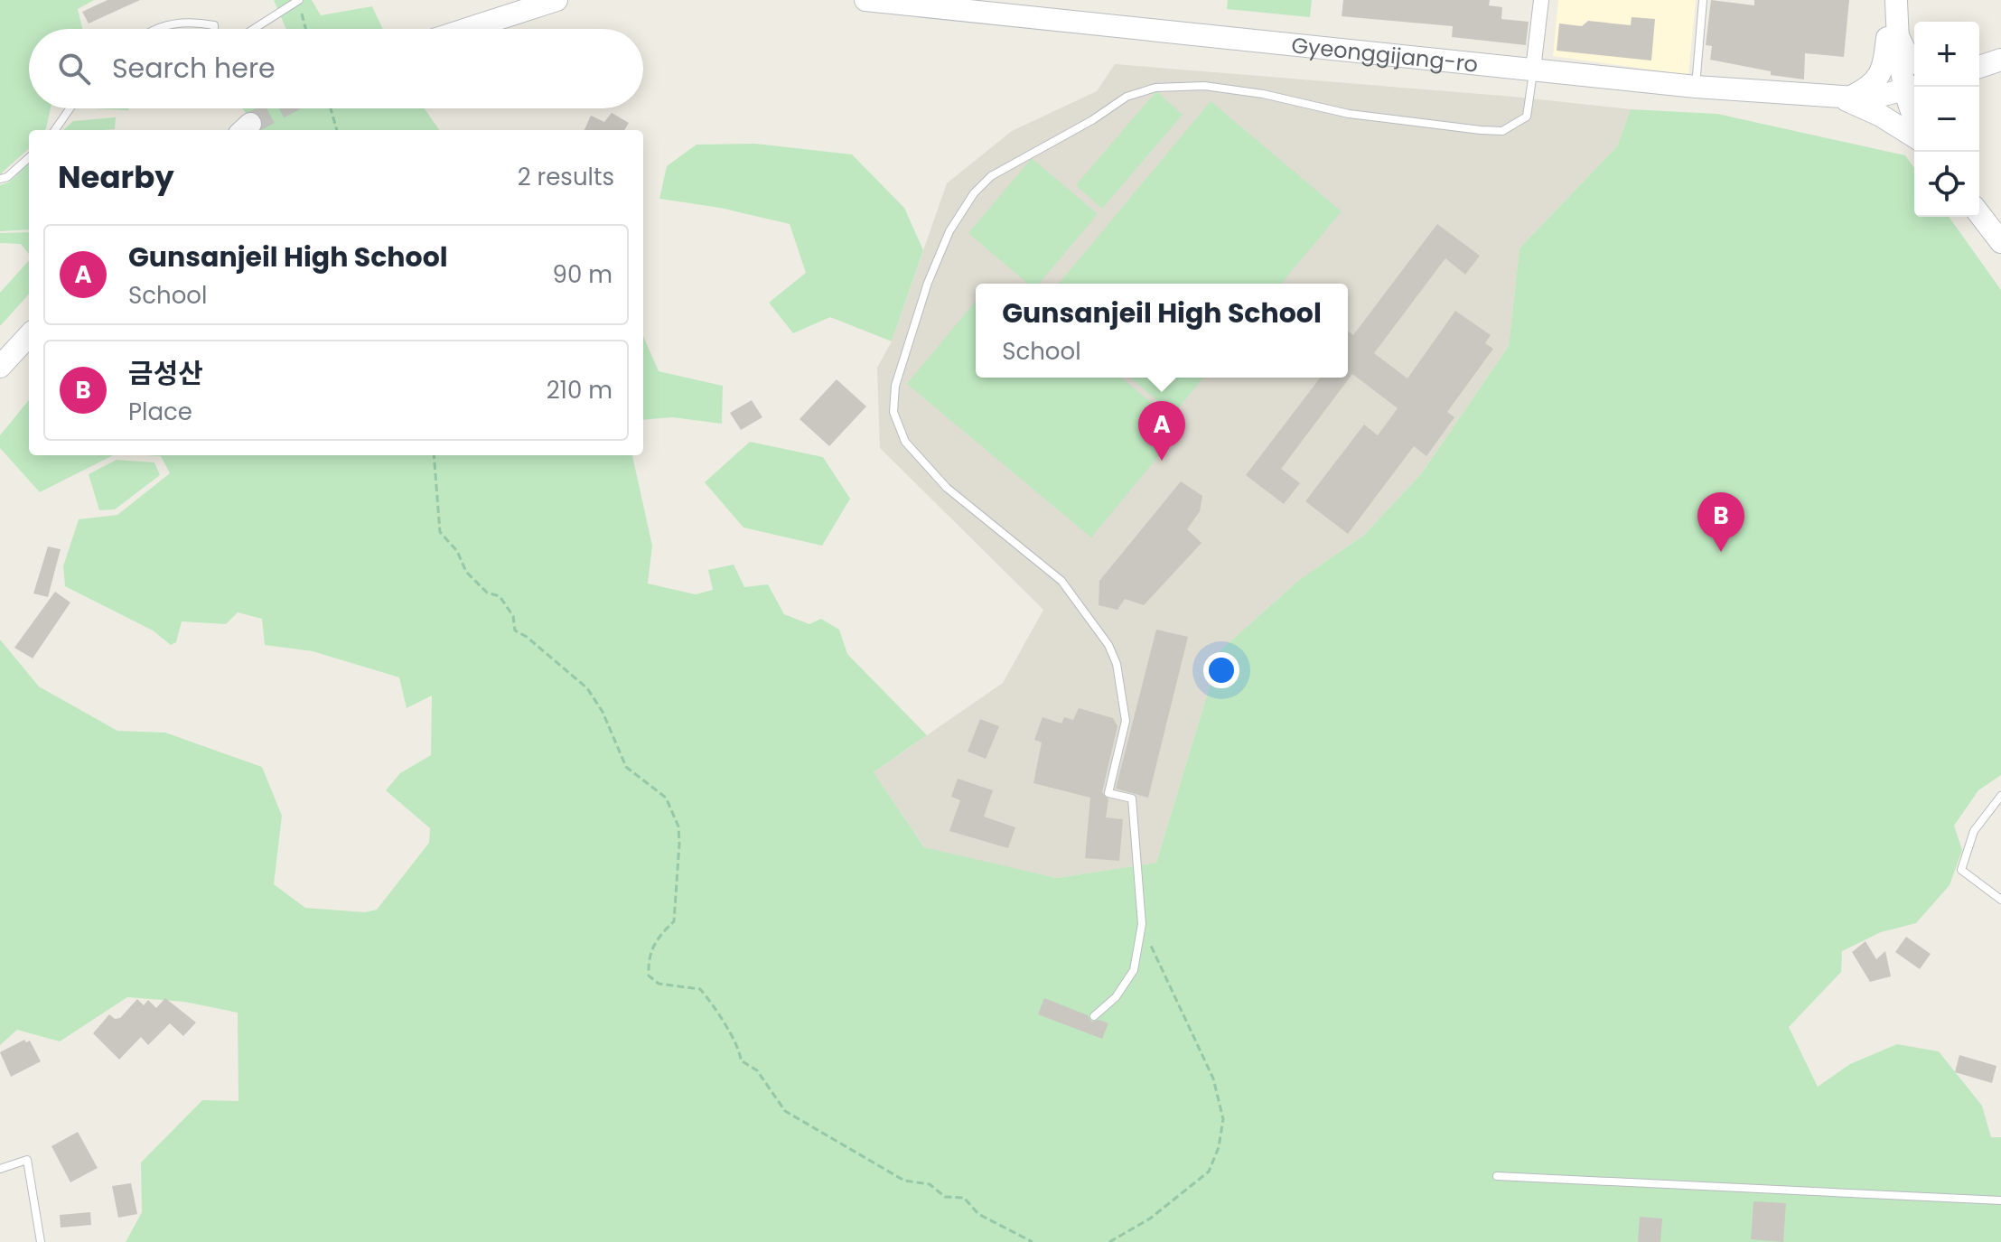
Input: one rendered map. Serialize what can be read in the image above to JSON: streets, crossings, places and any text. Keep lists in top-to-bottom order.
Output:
{
  "streets": {
    "street": ["Gyeonggijang-ro"]
  },
  "page": {
    "map_buttons": ["+", "−"],
    "search": "Search here",
    "heading": ["Nearby", "2 results"],
    "list": [
      {
        "mark": "A",
        "name": "Gunsanjeil High School",
        "note": "School",
        "value": "90 m"
      },
      {
        "mark": "B",
        "name": "금성산",
        "note": "Place",
        "value": "210 m"
      }
    ],
    "popup": ["Gunsanjeil High School", "School"],
    "pins": ["A", "B"]
  }
}
